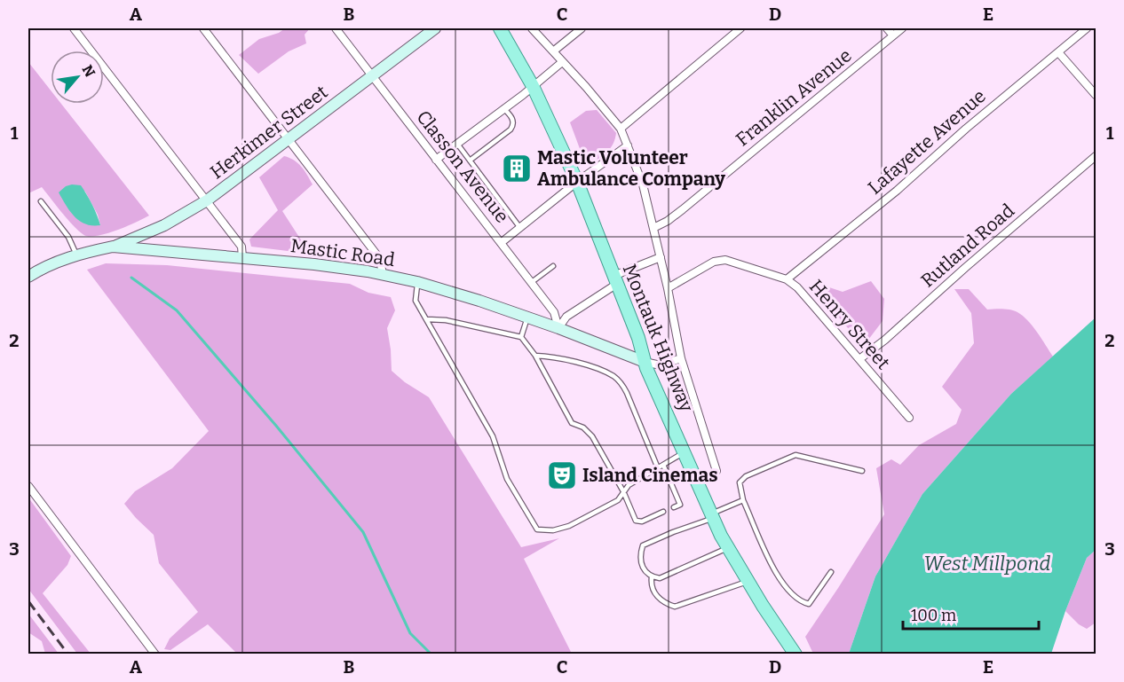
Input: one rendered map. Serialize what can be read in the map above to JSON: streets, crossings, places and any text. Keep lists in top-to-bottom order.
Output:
{
  "streets": {
    "main road": ["Herkimer Street", "Mastic Road", "Montauk Highway"],
    "street": [
      "Franklin Avenue",
      "Lafayette Avenue",
      "Classon Avenue",
      "Rutland Road",
      "Henry Street"
    ]
  },
  "crossings": [
    ["Herkimer Street", "Classon Avenue"],
    ["Herkimer Street", "Mastic Road"],
    ["Lafayette Avenue", "Henry Street"],
    ["Classon Avenue", "Mastic Road"],
    ["Rutland Road", "Henry Street"],
    ["Mastic Road", "Montauk Highway"]
  ],
  "water": ["West Millpond"],
  "places": {
    "building": ["Mastic Volunteer Ambulance Company"],
    "theatre": ["Island Cinemas"]
  },
  "scale_bar": "100 m",
  "north": "top right",
  "grid": {
    "columns": [
      "A",
      "B",
      "C",
      "D",
      "E"
    ],
    "rows": ["1", "2", "3"]
  }
}
